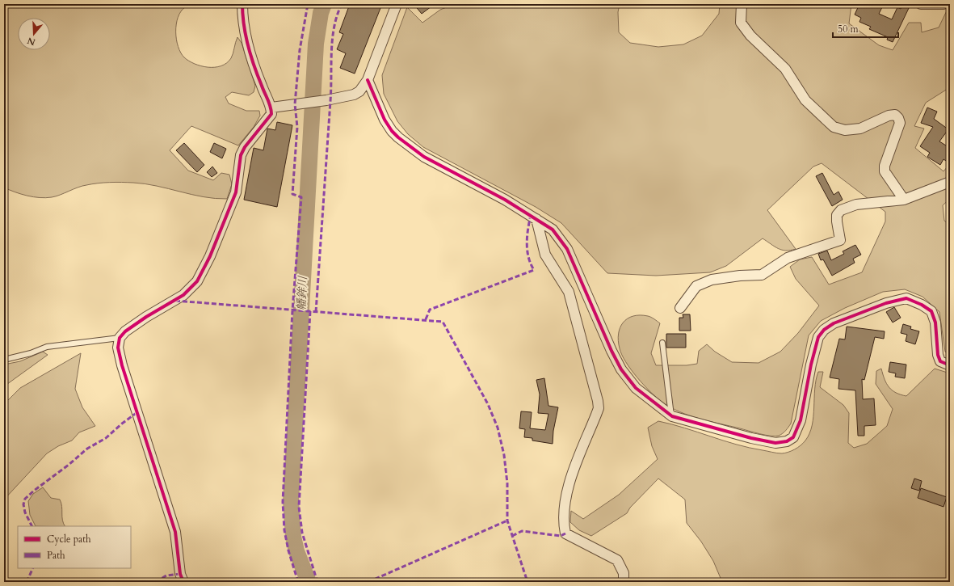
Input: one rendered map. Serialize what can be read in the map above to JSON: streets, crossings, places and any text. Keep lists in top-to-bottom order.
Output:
{
  "water": ["幡鉾川"],
  "legend": ["Cycle path", "Path"],
  "scale_bar": "50 m",
  "north": "bottom"
}
